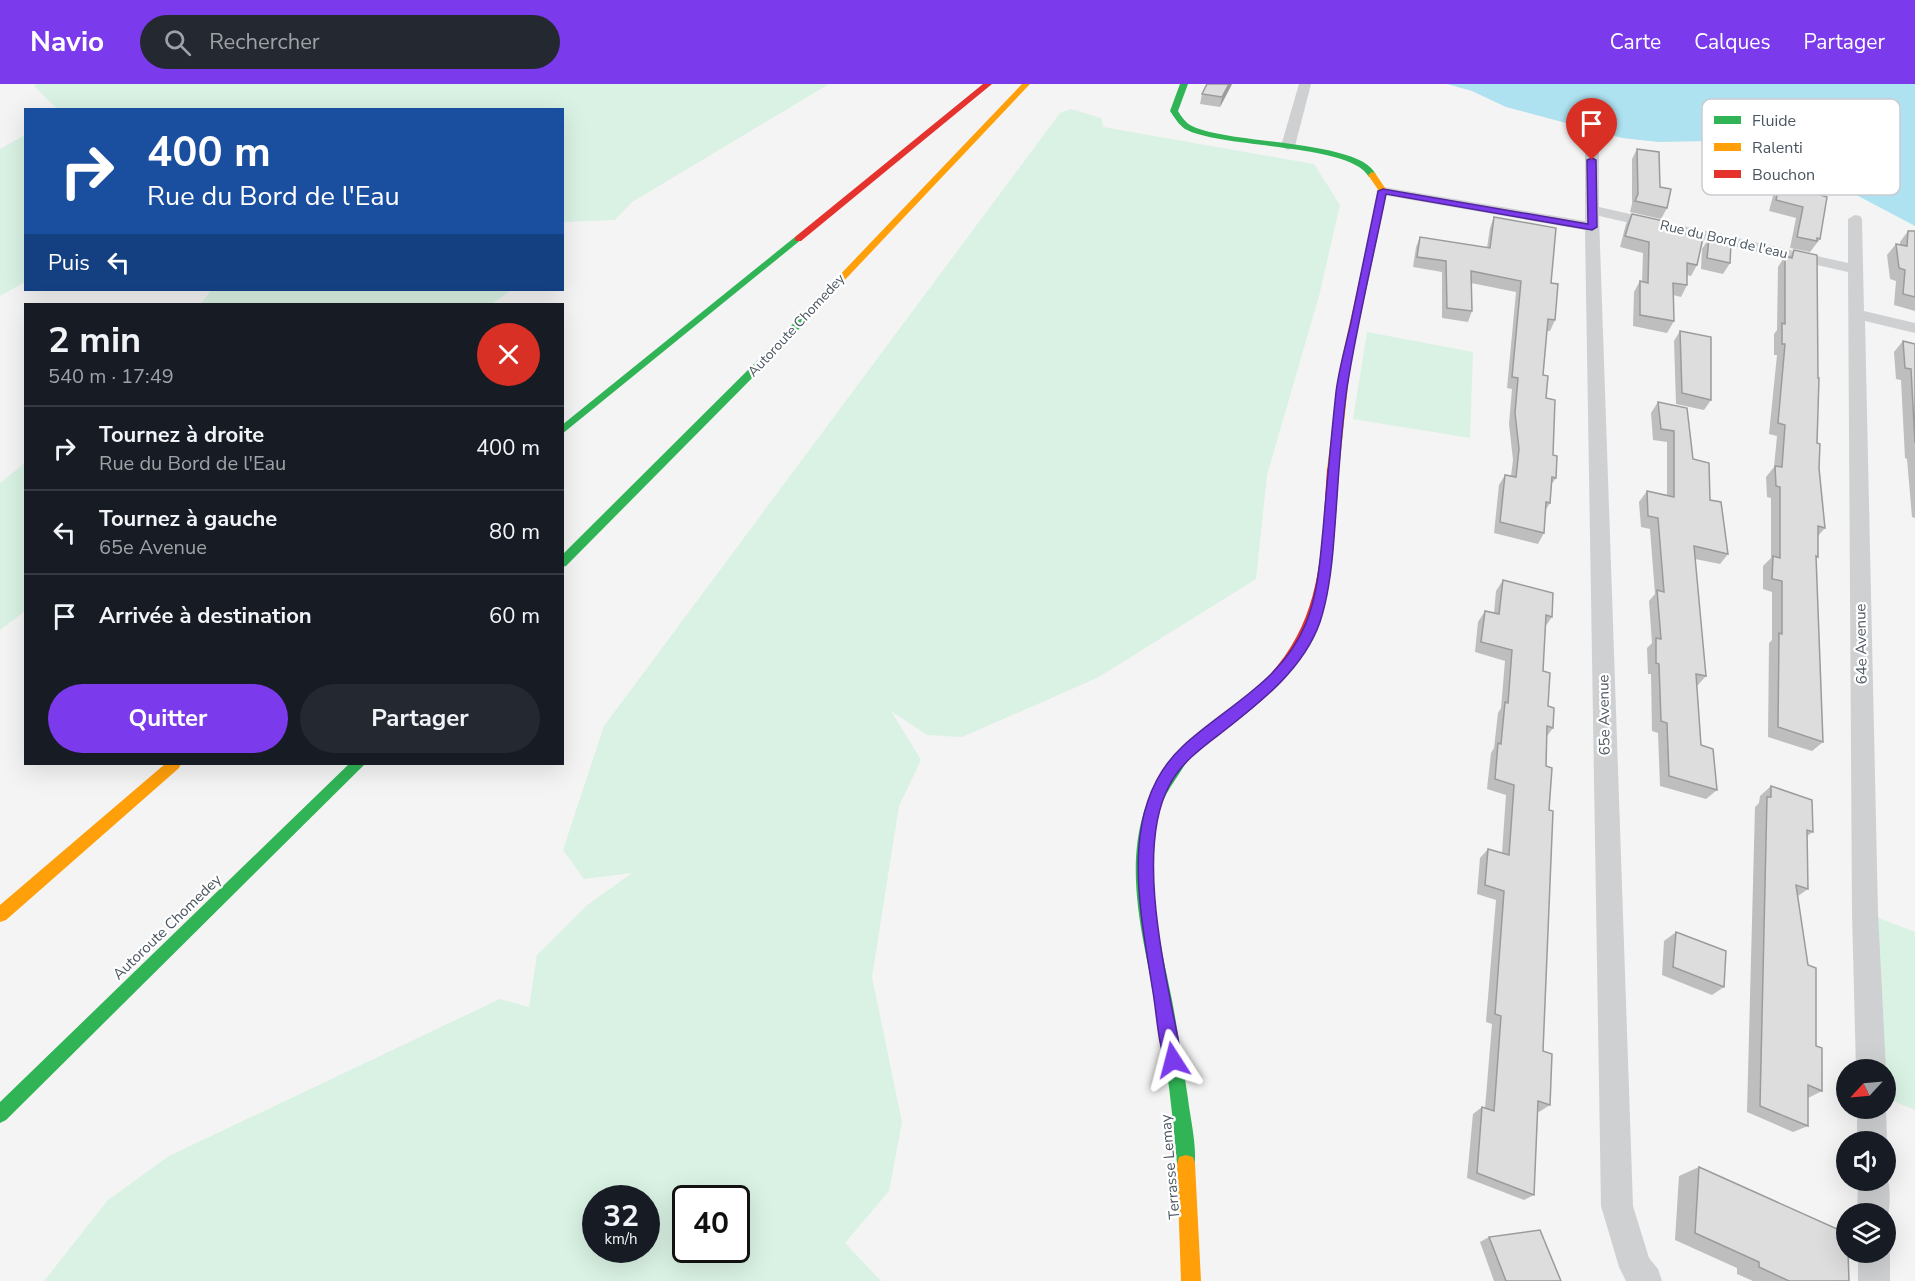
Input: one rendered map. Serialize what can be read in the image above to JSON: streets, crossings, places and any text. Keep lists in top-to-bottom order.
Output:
{
  "streets": {
    "main road": ["Autoroute Chomedey", "Terrasse Lemay"],
    "street": ["Rue du Bord de l'eau", "64e Avenue", "65e Avenue"]
  },
  "crossings": [
    ["Rue du Bord de l'eau", "64e Avenue"],
    ["Rue du Bord de l'eau", "65e Avenue"]
  ],
  "legend": ["Fluide", "Ralenti", "Bouchon"],
  "north": "bottom left",
  "page": {
    "header": "Navio",
    "search": "Rechercher",
    "nav": ["Carte", "Calques", "Partager"],
    "turn": ["400 m", "Rue du Bord de l'Eau"],
    "then": "Puis",
    "heading": ["2 min", "540 m · 17:49"],
    "list": [
      {
        "name": "Tournez à droite",
        "note": "Rue du Bord de l'Eau",
        "value": "400 m"
      },
      {
        "name": "Tournez à gauche",
        "note": "65e Avenue",
        "value": "80 m"
      },
      {
        "name": "Arrivée à destination",
        "value": "60 m"
      }
    ],
    "buttons": ["Quitter", "Partager"],
    "speed": "32 km/h",
    "limit": "40"
  }
}
